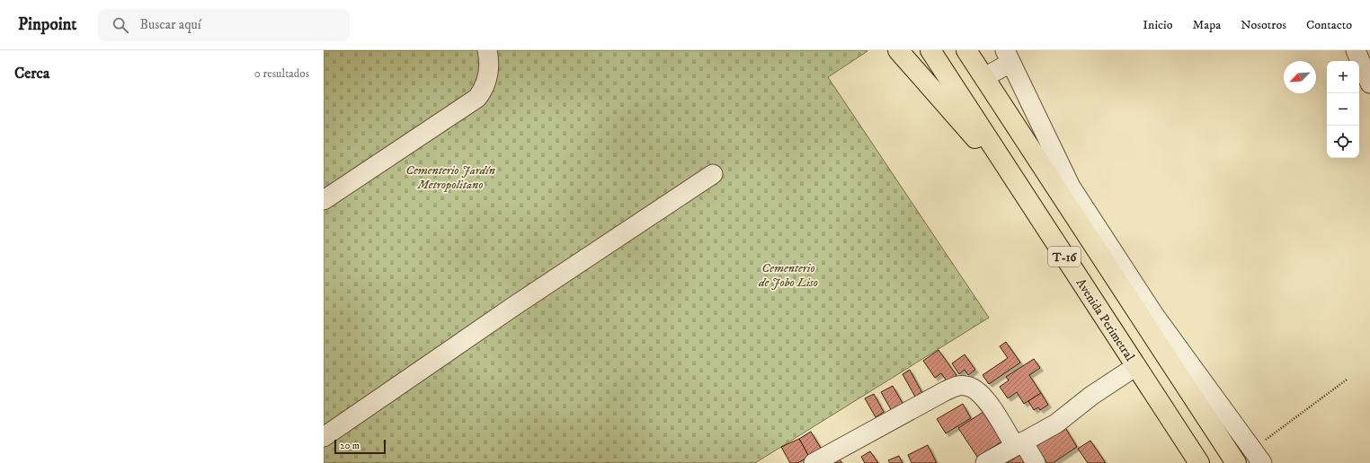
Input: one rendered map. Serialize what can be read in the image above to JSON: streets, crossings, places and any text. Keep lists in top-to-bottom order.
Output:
{
  "streets": {
    "highway": ["T-16", "Avenida Perimetral"]
  },
  "parks": ["Cementerio Jardín Metropolitano", "Cementerio de Jobo Liso"],
  "scale_bar": "20 m",
  "north": "bottom left",
  "page": {
    "header": "Pinpoint",
    "search": "Buscar aquí",
    "nav": [
      "Inicio",
      "Mapa",
      "Nosotros",
      "Contacto"
    ],
    "heading": ["Cerca", "0 resultados"],
    "map_buttons": ["+", "−"],
    "scale": "20 m"
  }
}
